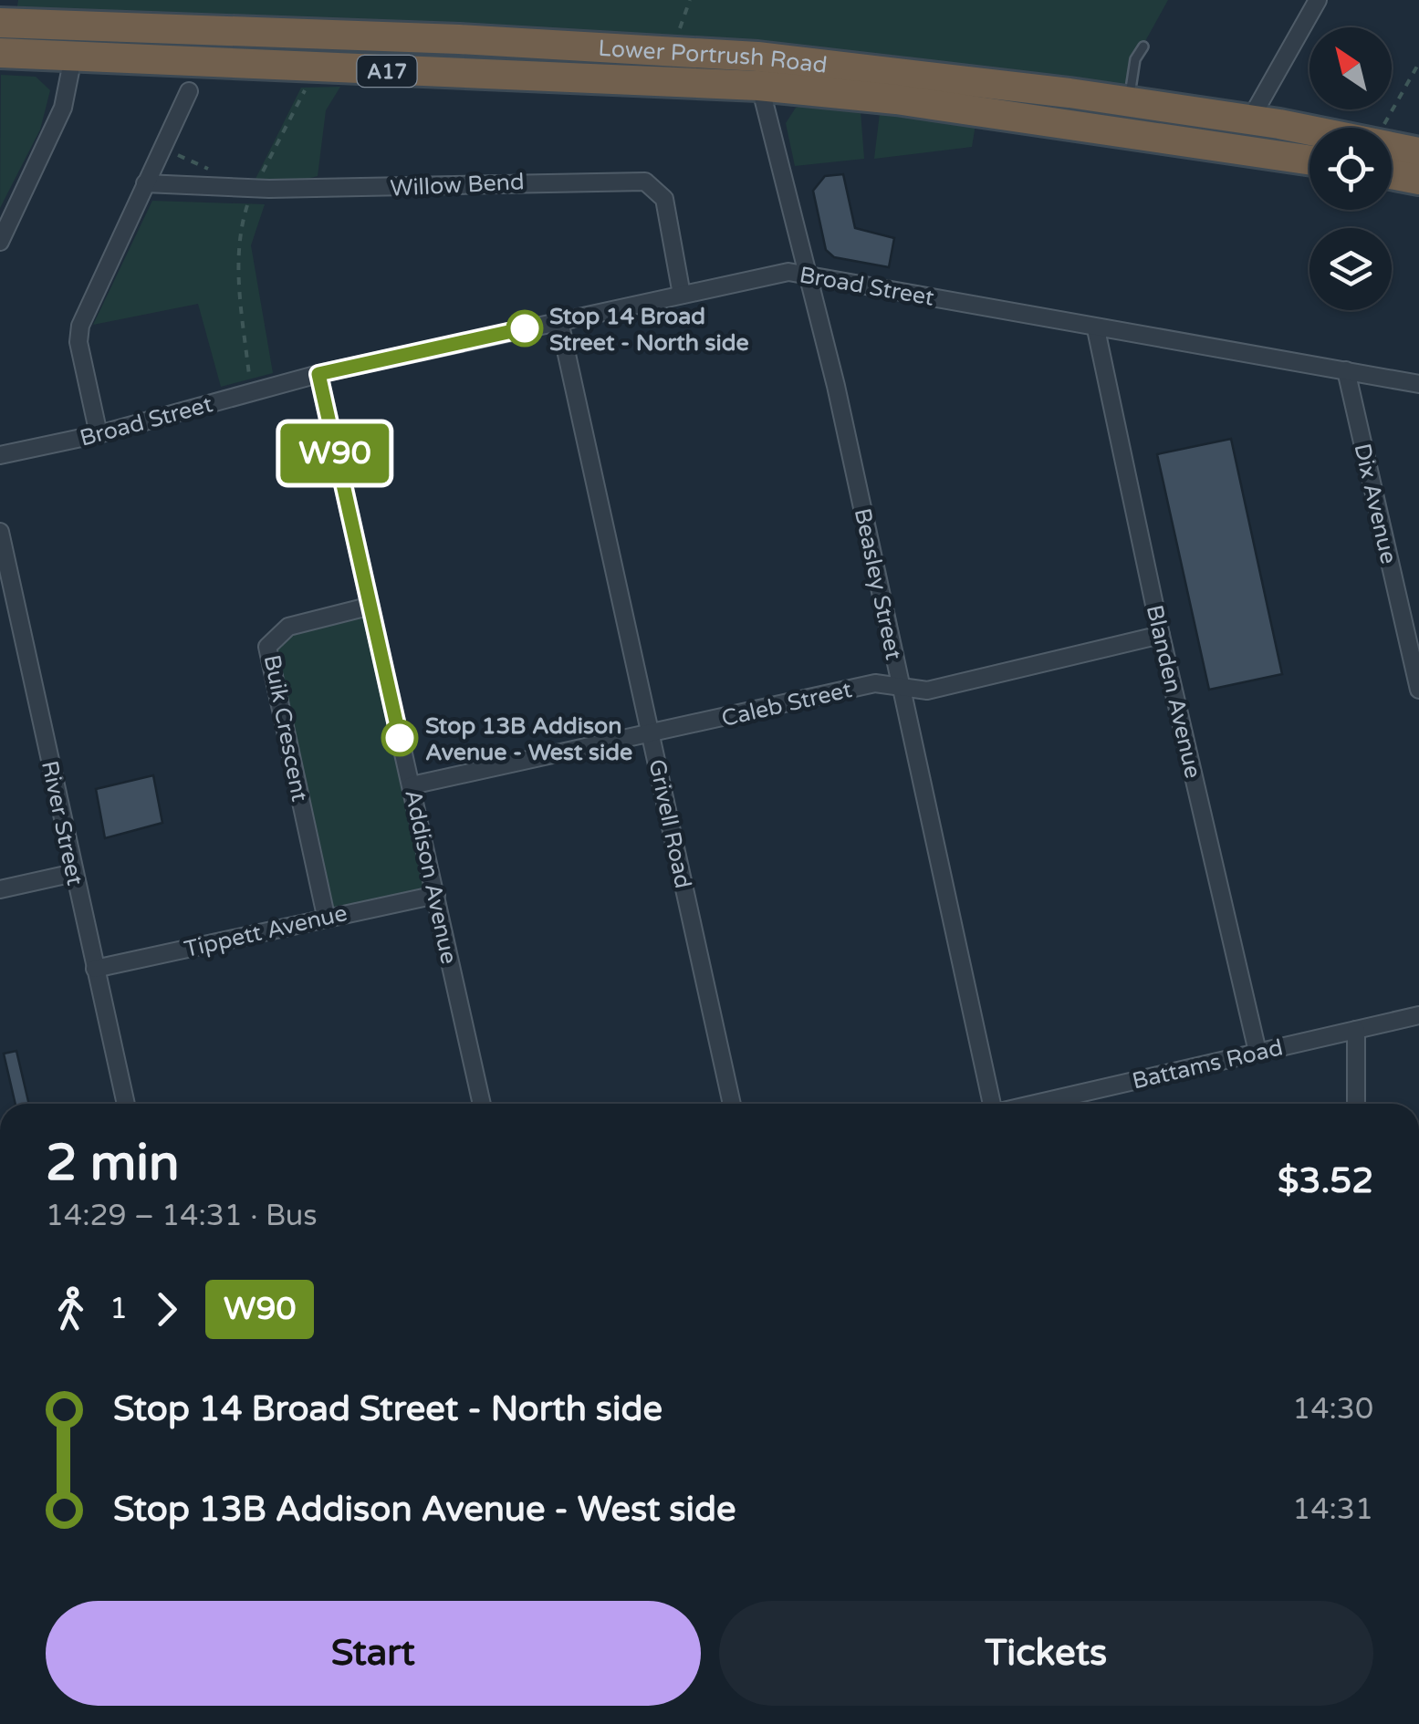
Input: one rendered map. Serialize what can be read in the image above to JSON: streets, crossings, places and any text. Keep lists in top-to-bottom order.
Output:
{
  "streets": {
    "highway": ["Lower Portrush Road", "A17"],
    "street": [
      "Willow Bend",
      "Broad Street",
      "Dix Avenue",
      "Beasley Street",
      "Blanden Avenue",
      "Caleb Street",
      "Buik Crescent",
      "River Street",
      "Grivell Road",
      "Addison Avenue",
      "Tippett Avenue",
      "Battams Road"
    ]
  },
  "crossings": [
    ["Lower Portrush Road", "Beasley Street"],
    ["Willow Bend", "Broad Street"],
    ["Broad Street", "Dix Avenue"],
    ["Broad Street", "Beasley Street"],
    ["Broad Street", "Blanden Avenue"],
    ["Broad Street", "Grivell Road"],
    ["Broad Street", "Addison Avenue"],
    ["Beasley Street", "Caleb Street"],
    ["Blanden Avenue", "Caleb Street"],
    ["Blanden Avenue", "Battams Road"],
    ["Caleb Street", "Grivell Road"],
    ["Caleb Street", "Addison Avenue"],
    ["Buik Crescent", "Addison Avenue"],
    ["Buik Crescent", "Tippett Avenue"],
    ["River Street", "Tippett Avenue"],
    ["Addison Avenue", "Tippett Avenue"]
  ],
  "places": ["Stop 14 Broad Street - North side", "Stop 13B Addison Avenue - West side"],
  "lines": ["bus line W90"],
  "north": "top left",
  "page": {
    "on_map": "W90",
    "heading": ["2 min", "14:29 – 14:31 · Bus", "$3.52"],
    "legs": ["1", "W90"],
    "list": [
      {
        "name": "Stop 14 Broad Street - North side",
        "value": "14:30"
      },
      {
        "name": "Stop 13B Addison Avenue - West side",
        "value": "14:31"
      }
    ],
    "buttons": ["Start", "Tickets"]
  }
}
